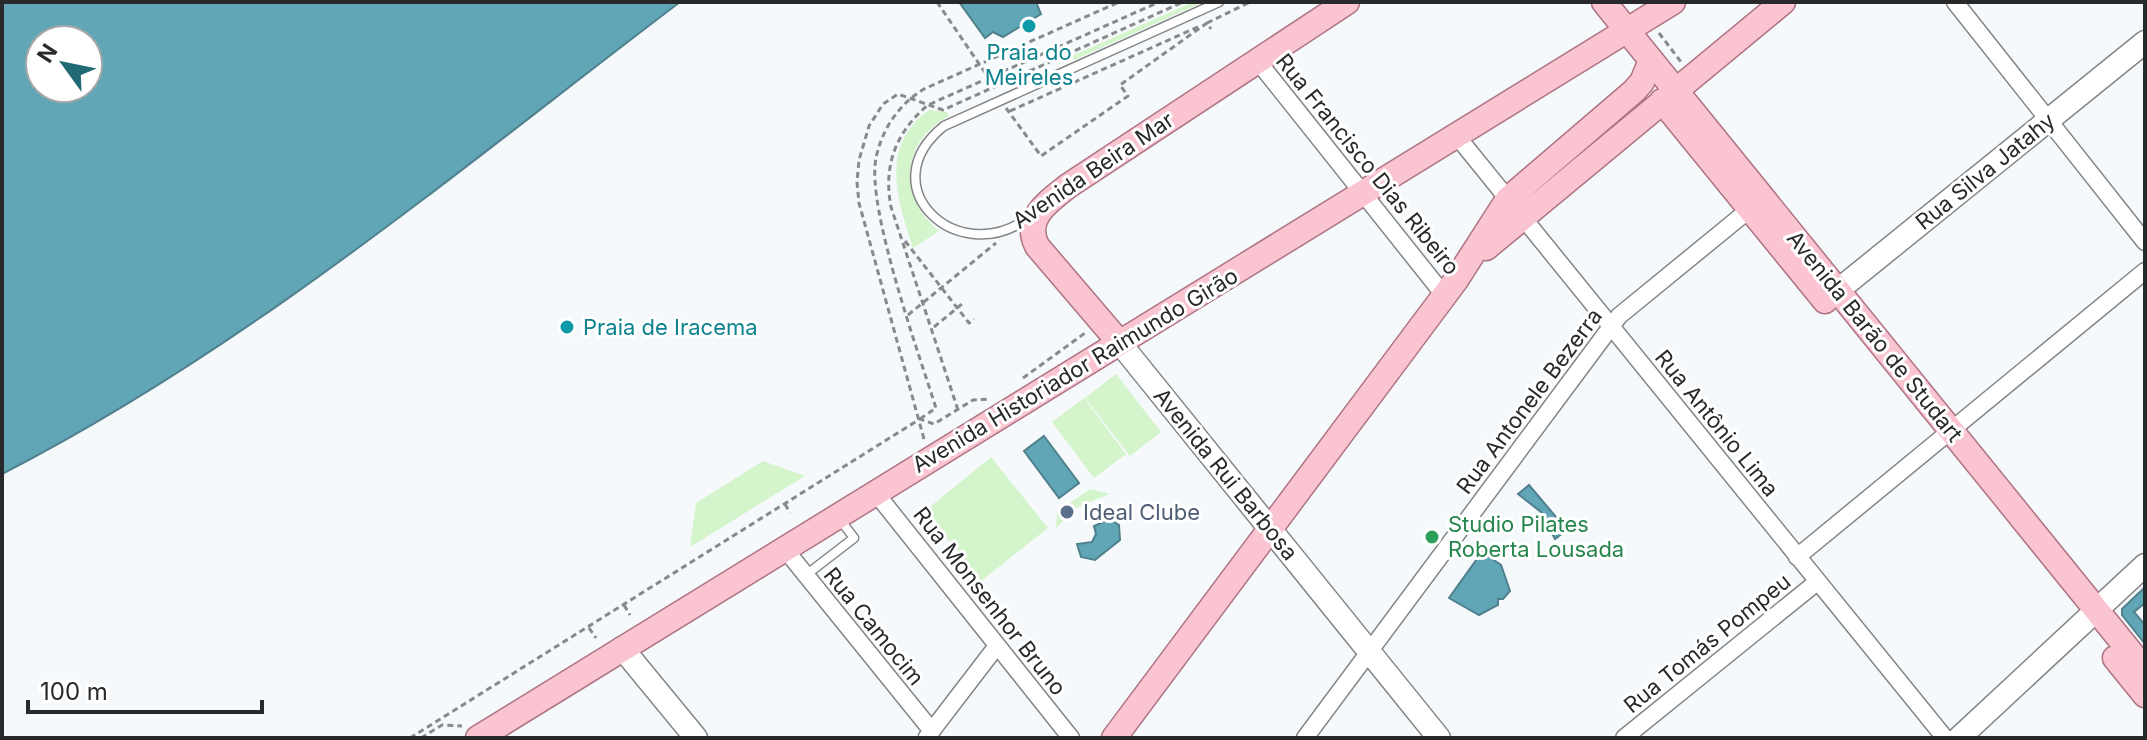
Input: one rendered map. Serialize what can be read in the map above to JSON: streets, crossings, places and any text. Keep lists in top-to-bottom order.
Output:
{
  "streets": {
    "main road": [
      "Avenida Beira Mar",
      "Avenida Barão de Studart",
      "Avenida Historiador Raimundo Girão",
      "Avenida Rui Barbosa"
    ],
    "street": [
      "Rua Francisco Dias Ribeiro",
      "Rua Silva Jatahy",
      "Rua Antonele Bezerra",
      "Rua Antônio Lima",
      "Rua Monsenhor Bruno",
      "Rua Camocim",
      "Rua Tomás Pompeu"
    ]
  },
  "crossings": [
    ["Rua Francisco Dias Ribeiro", "Avenida Beira Mar"],
    ["Rua Francisco Dias Ribeiro", "Avenida Historiador Raimundo Girão"],
    ["Avenida Beira Mar", "Avenida Rui Barbosa"],
    ["Rua Silva Jatahy", "Avenida Barão de Studart"],
    ["Avenida Barão de Studart", "Avenida Historiador Raimundo Girão"],
    ["Avenida Barão de Studart", "Rua Antonele Bezerra"],
    ["Avenida Barão de Studart", "Rua Tomás Pompeu"],
    ["Avenida Historiador Raimundo Girão", "Rua Antônio Lima"],
    ["Avenida Historiador Raimundo Girão", "Avenida Rui Barbosa"],
    ["Avenida Historiador Raimundo Girão", "Rua Monsenhor Bruno"],
    ["Avenida Historiador Raimundo Girão", "Rua Camocim"],
    ["Rua Antonele Bezerra", "Rua Antônio Lima"],
    ["Rua Antonele Bezerra", "Avenida Rui Barbosa"],
    ["Rua Antônio Lima", "Rua Tomás Pompeu"]
  ],
  "places": [
    "Praia do Meireles",
    "Praia de Iracema",
    "Ideal Clube",
    "Studio Pilates Roberta Lousada"
  ],
  "scale_bar": "100 m",
  "north": "top left"
}
